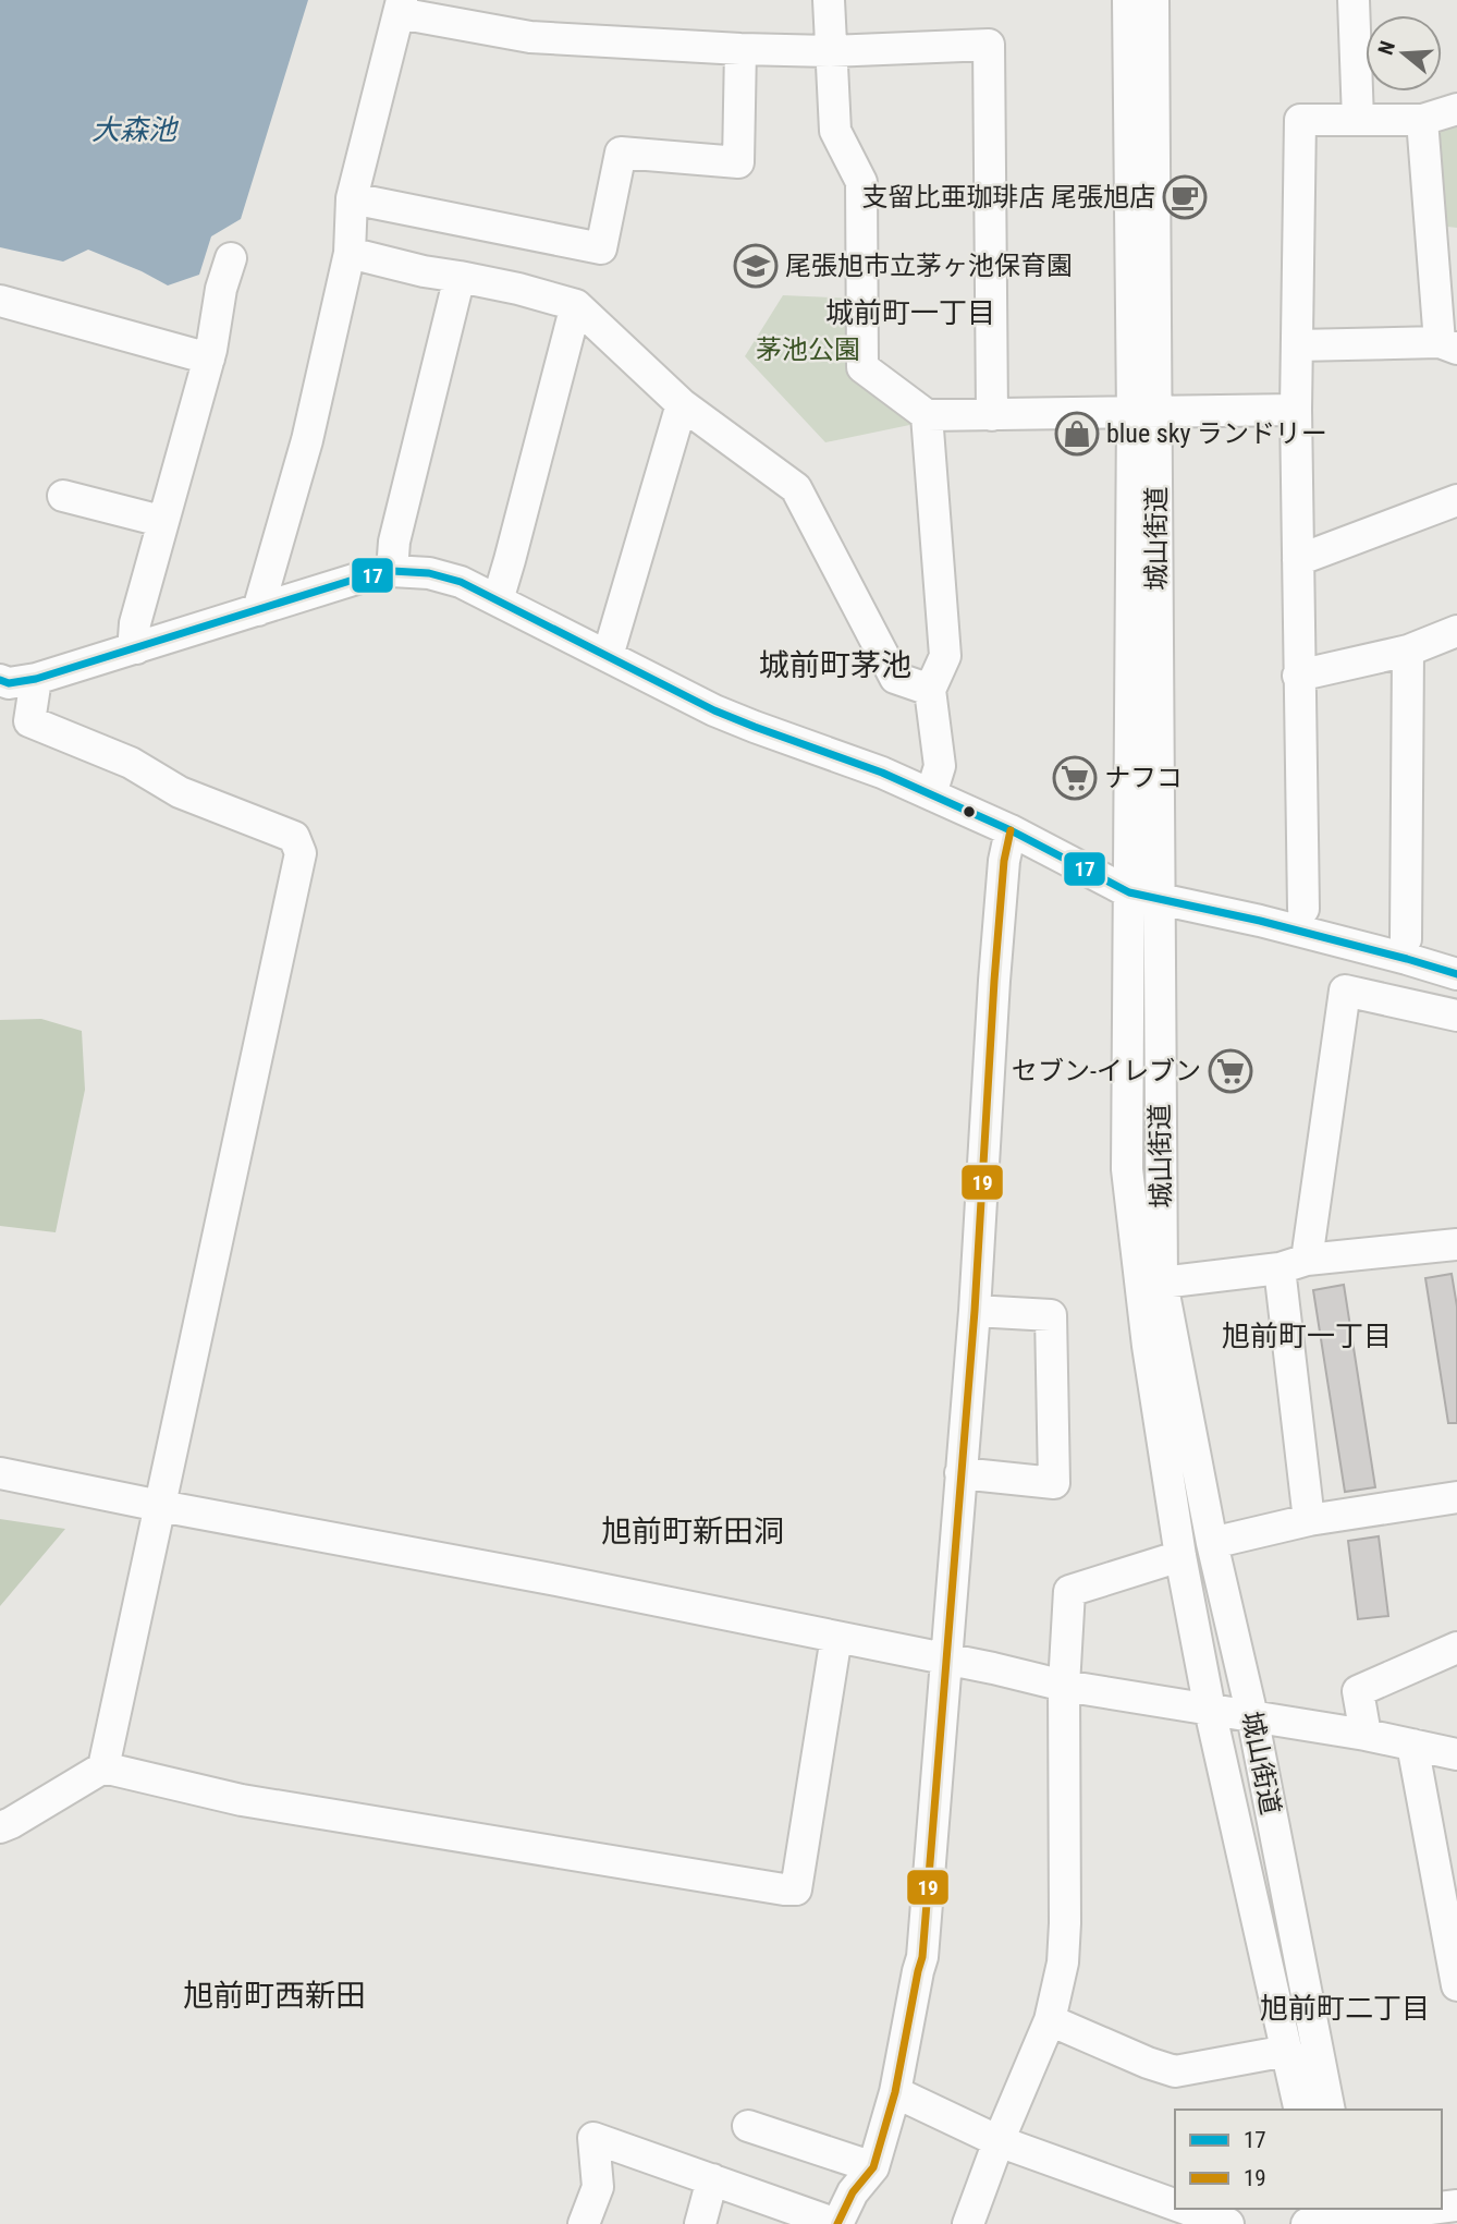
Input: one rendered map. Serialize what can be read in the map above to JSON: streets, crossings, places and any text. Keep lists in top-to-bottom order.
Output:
{
  "streets": {
    "street": ["城山街道"]
  },
  "districts": [
    "城前町一丁目",
    "城前町茅池",
    "旭前町一丁目",
    "旭前町新田洞",
    "旭前町西新田",
    "旭前町二丁目"
  ],
  "water": ["大森池"],
  "parks": ["茅池公園"],
  "places": {
    "cafe": ["支留比亜珈琲店 尾張旭店"],
    "school or university": ["尾張旭市立茅ヶ池保育園"],
    "shop": ["blue sky ランドリー"],
    "supermarket": ["ナフコ", "セブン-イレブン"]
  },
  "lines": ["transit line 17", "transit line 19"],
  "legend": ["17", "19"],
  "north": "left"
}
